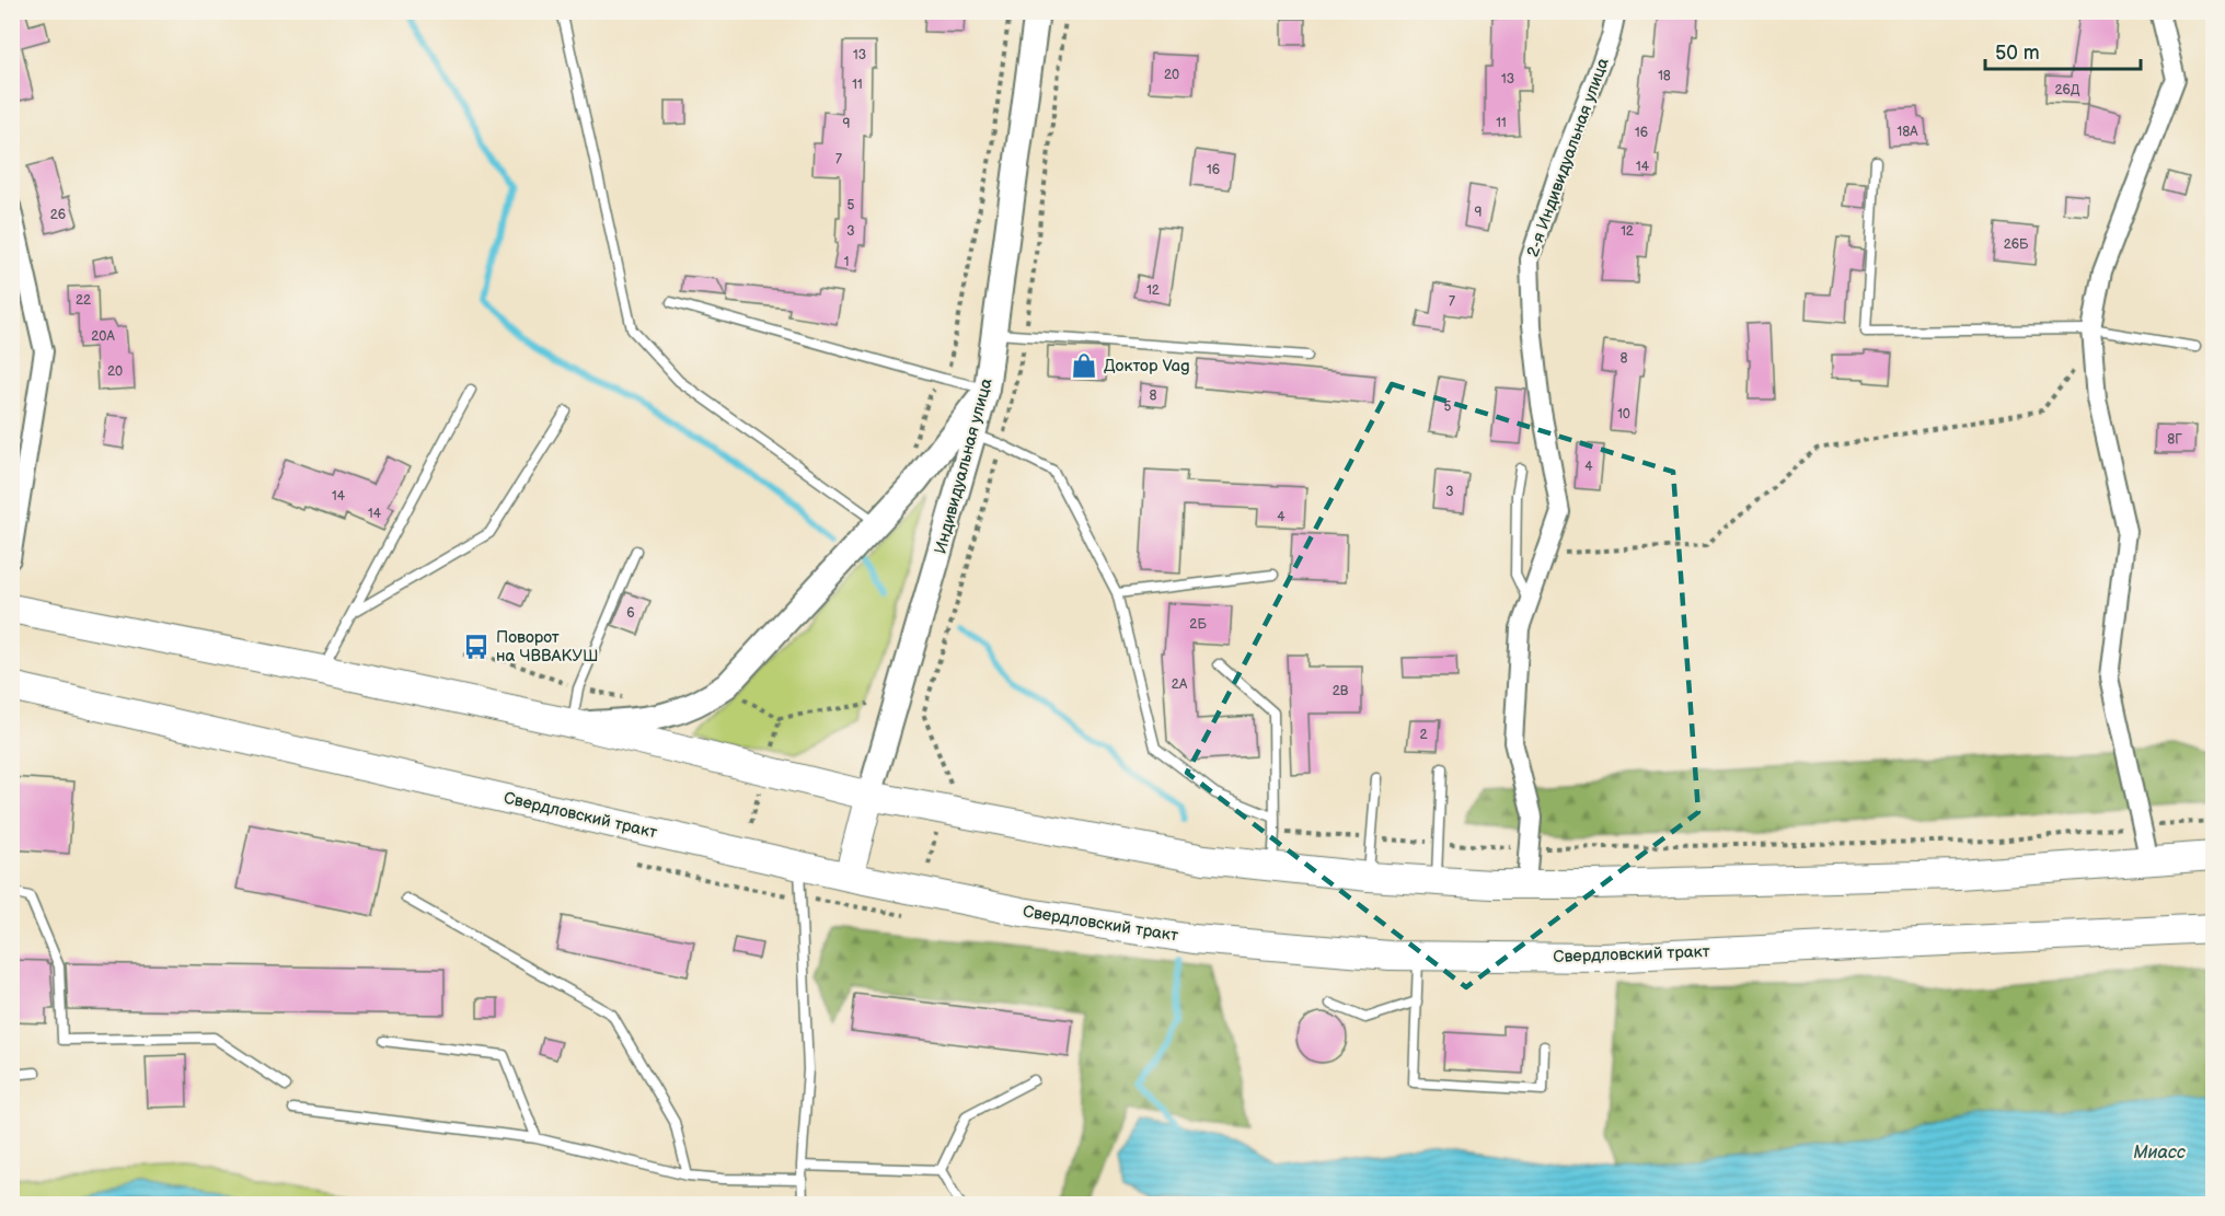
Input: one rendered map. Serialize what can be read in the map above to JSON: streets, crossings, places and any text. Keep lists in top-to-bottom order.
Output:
{
  "streets": {
    "main road": ["Индивидуальная улица", "Свердловский тракт"],
    "street": ["2-я Индивидуальная улица"]
  },
  "water": ["Миасс"],
  "places": {
    "shop": ["Доктор Vag"],
    "bus stop": ["Поворот на ЧВВАКУШ"]
  },
  "house_numbers": [
    "13",
    "20",
    "18",
    "13",
    "11",
    "26Д",
    "11",
    "9",
    "18А",
    "16",
    "7",
    "14",
    "16",
    "5",
    "9",
    "26",
    "3",
    "12",
    "26Б",
    "1",
    "12",
    "22",
    "7",
    "20А",
    "8",
    "20",
    "8",
    "5",
    "10",
    "8Г",
    "4",
    "3",
    "14",
    "14",
    "4",
    "6",
    "2Б",
    "2А",
    "2В",
    "2"
  ],
  "scale_bar": "50 m"
}
